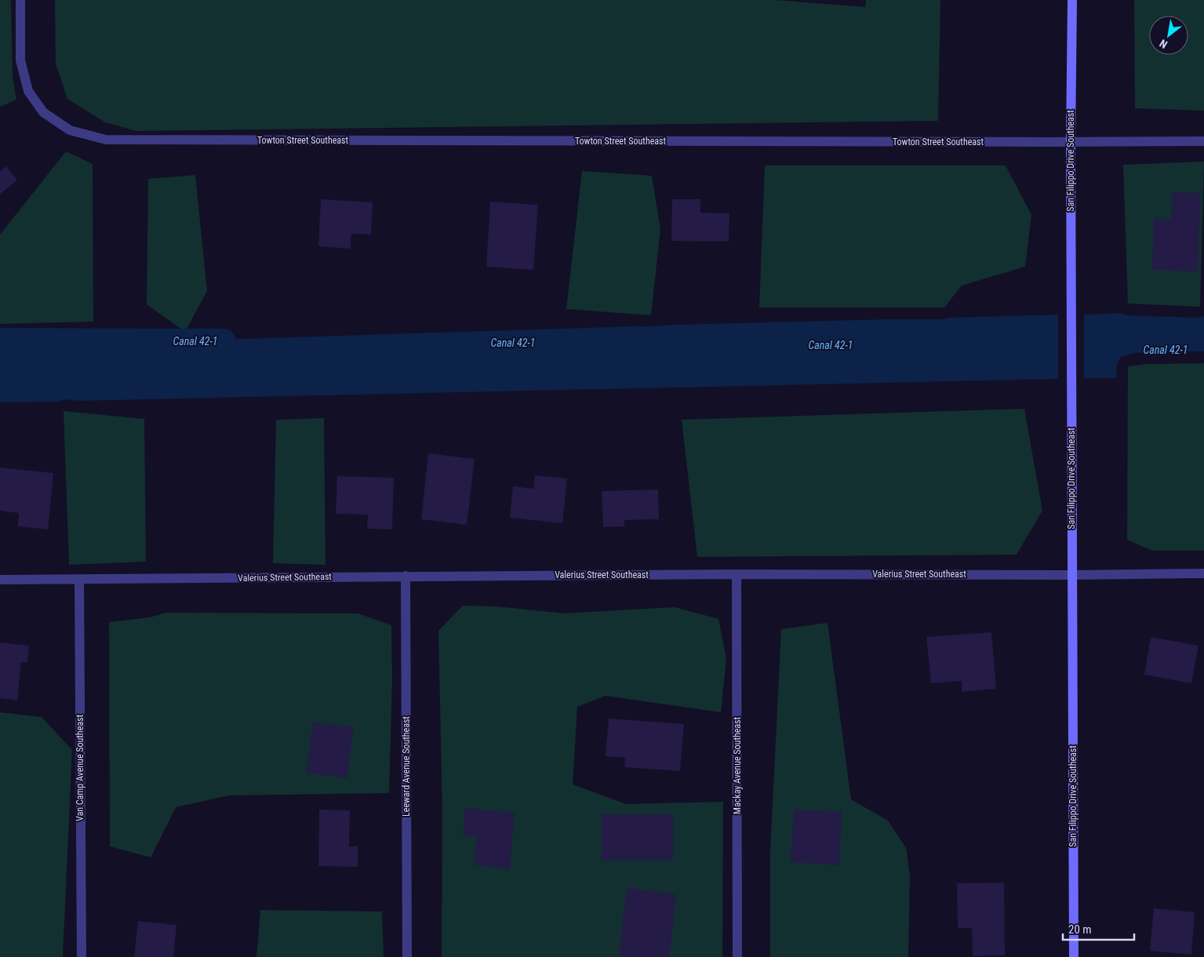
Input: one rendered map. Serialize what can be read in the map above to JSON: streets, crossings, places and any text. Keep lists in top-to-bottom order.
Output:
{
  "streets": {
    "street": [
      "Towton Street Southeast",
      "San Filippo Drive Southeast",
      "Valerius Street Southeast",
      "Mackay Avenue Southeast",
      "Leeward Avenue Southeast",
      "Van Camp Avenue Southeast"
    ]
  },
  "crossings": [
    ["Towton Street Southeast", "San Filippo Drive Southeast"],
    ["San Filippo Drive Southeast", "Valerius Street Southeast"],
    ["Valerius Street Southeast", "Mackay Avenue Southeast"],
    ["Valerius Street Southeast", "Leeward Avenue Southeast"],
    ["Valerius Street Southeast", "Van Camp Avenue Southeast"]
  ],
  "water": ["Canal 42-1"],
  "scale_bar": "20 m",
  "north": "bottom left"
}
